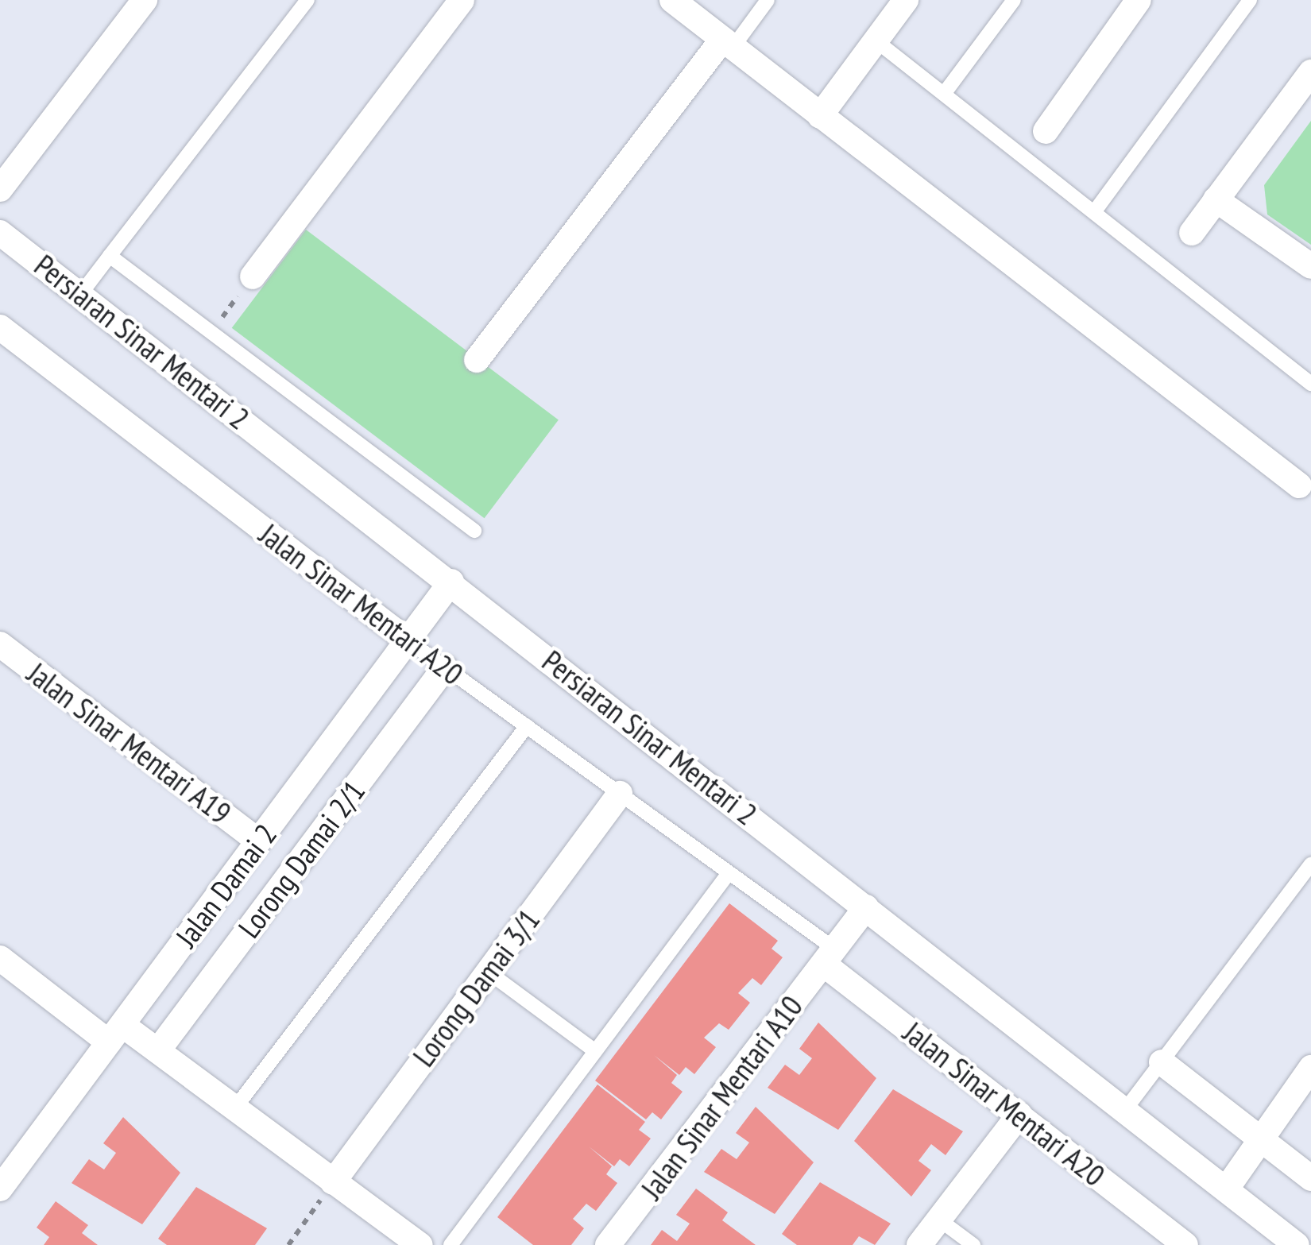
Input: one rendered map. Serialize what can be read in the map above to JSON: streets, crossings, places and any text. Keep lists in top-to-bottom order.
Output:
{
  "streets": {
    "street": [
      "Persiaran Sinar Mentari 2",
      "Jalan Sinar Mentari A20",
      "Jalan Sinar Mentari A19",
      "Lorong Damai 2/1",
      "Jalan Damai 2",
      "Lorong Damai 3/1",
      "Jalan Sinar Mentari A10"
    ]
  },
  "crossings": [
    ["Persiaran Sinar Mentari 2", "Jalan Damai 2"],
    ["Persiaran Sinar Mentari 2", "Jalan Sinar Mentari A10"],
    ["Jalan Sinar Mentari A20", "Lorong Damai 2/1"],
    ["Jalan Sinar Mentari A20", "Jalan Damai 2"],
    ["Jalan Sinar Mentari A20", "Lorong Damai 3/1"],
    ["Jalan Sinar Mentari A20", "Jalan Sinar Mentari A10"],
    ["Jalan Sinar Mentari A19", "Jalan Damai 2"]
  ]
}
